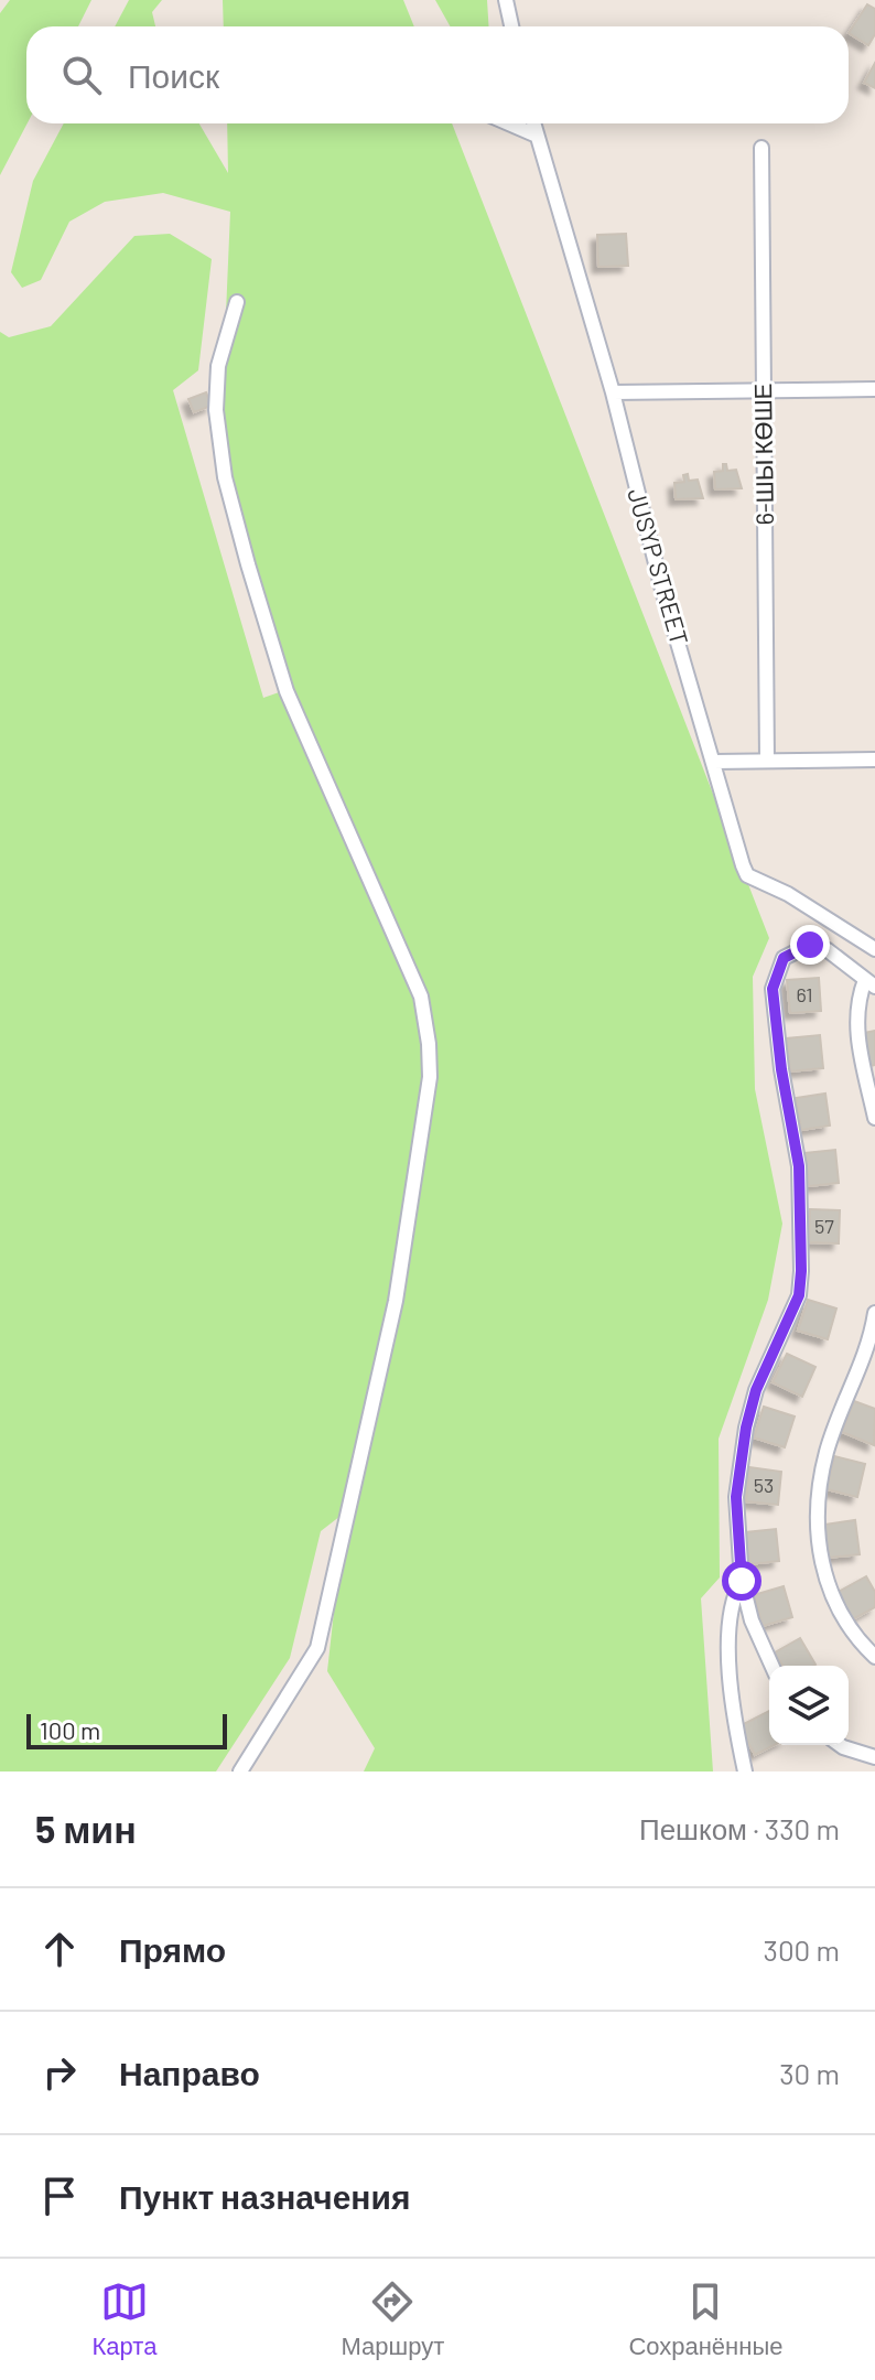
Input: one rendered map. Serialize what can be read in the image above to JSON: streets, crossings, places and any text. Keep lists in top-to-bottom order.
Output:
{
  "streets": {
    "street": ["6-ШЫ КӨШЕ", "JUSYP STREET"]
  },
  "house_numbers": ["61", "57", "53"],
  "scale_bar": "100 m",
  "page": {
    "search": "Поиск",
    "scale": "100 m",
    "heading": ["5 мин", "Пешком · 330 m"],
    "list": [
      ["Прямо", "300 m"],
      ["Направо", "30 m"],
      "Пункт назначения"
    ],
    "nav": ["Карта", "Маршрут", "Сохранённые"]
  }
}
